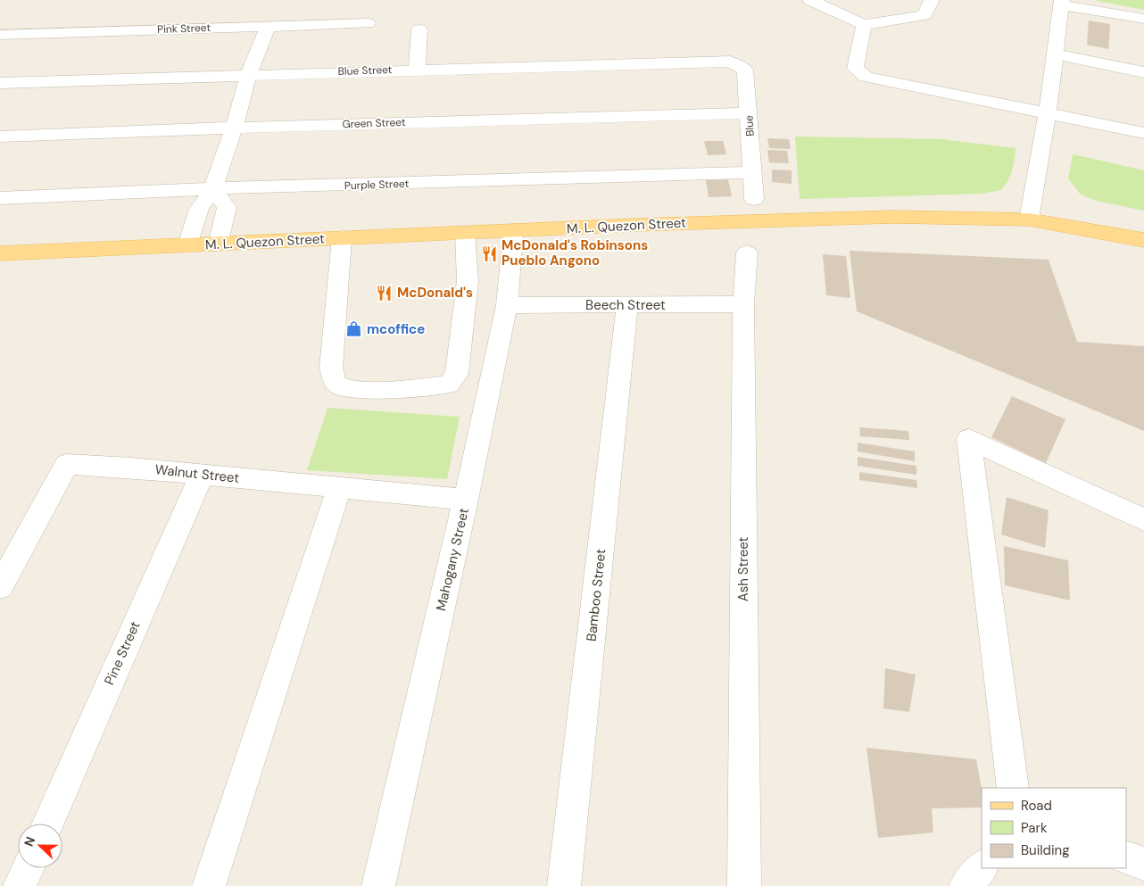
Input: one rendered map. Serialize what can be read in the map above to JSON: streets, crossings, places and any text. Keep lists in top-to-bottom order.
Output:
{
  "streets": {
    "main road": ["M. L. Quezon Street"],
    "street": [
      "Pink Street",
      "Blue Street",
      "Green Street",
      "Blue",
      "Purple Street",
      "Beech Street",
      "Walnut Street",
      "Mahogany Street",
      "Ash Street",
      "Bamboo Street",
      "Pine Street"
    ]
  },
  "crossings": [
    ["Blue Street", "Blue"],
    ["Green Street", "Blue"],
    ["Blue", "Purple Street"],
    ["M. L. Quezon Street", "Mahogany Street"],
    ["Beech Street", "Mahogany Street"],
    ["Beech Street", "Ash Street"],
    ["Beech Street", "Bamboo Street"],
    ["Walnut Street", "Mahogany Street"],
    ["Walnut Street", "Pine Street"]
  ],
  "places": {
    "restaurant": ["McDonald's Robinsons Pueblo Angono", "McDonald's"],
    "shop": ["mcoffice"]
  },
  "legend": ["Road", "Park", "Building"],
  "north": "left"
}
